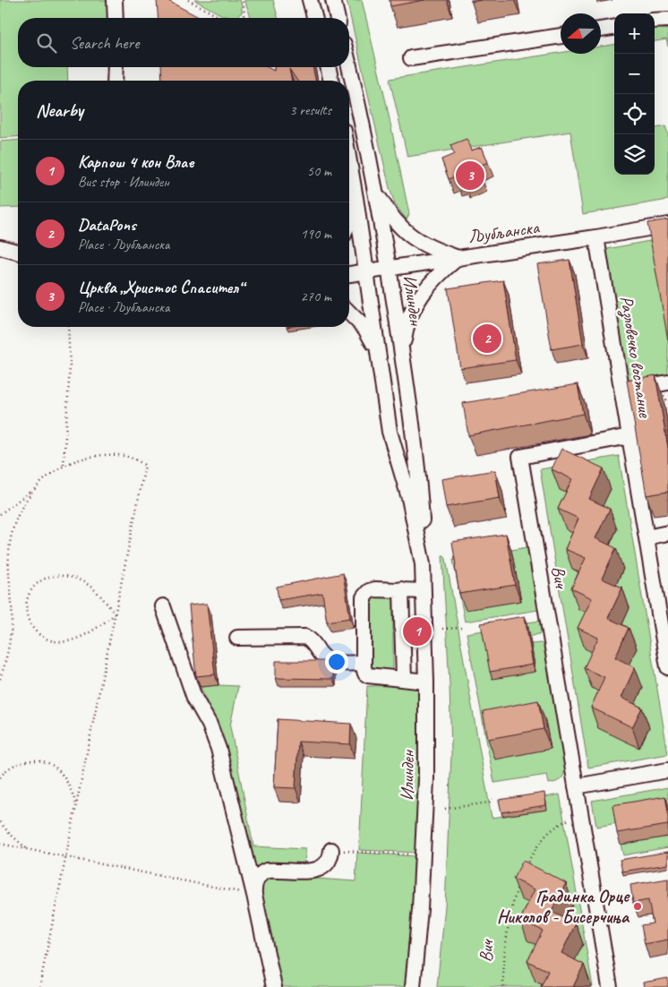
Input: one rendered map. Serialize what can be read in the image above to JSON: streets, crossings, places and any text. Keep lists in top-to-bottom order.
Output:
{
  "streets": {
    "street": [
      "Љубљанска",
      "Илинден",
      "Разловечко востание",
      "Вич"
    ]
  },
  "crossings": [
    ["Љубљанска", "Илинден"],
    ["Љубљанска", "Разловечко востание"],
    ["Разловечко востание", "Вич"]
  ],
  "places": ["Градинка Орце Николов - Бисерчиња"],
  "north": "left",
  "page": {
    "map_buttons": ["+", "−"],
    "search": "Search here",
    "heading": ["Nearby", "3 results"],
    "list": [
      {
        "mark": "1",
        "name": "Карпош 4 кон Влае",
        "note": "Bus stop · Илинден",
        "value": "50 m"
      },
      {
        "mark": "2",
        "name": "DataPons",
        "note": "Place · Љубљанска",
        "value": "190 m"
      },
      {
        "mark": "3",
        "name": "Црква „Христос Спасител“",
        "note": "Place · Љубљанска",
        "value": "270 m"
      }
    ],
    "pins": ["3", "2", "1"]
  }
}
